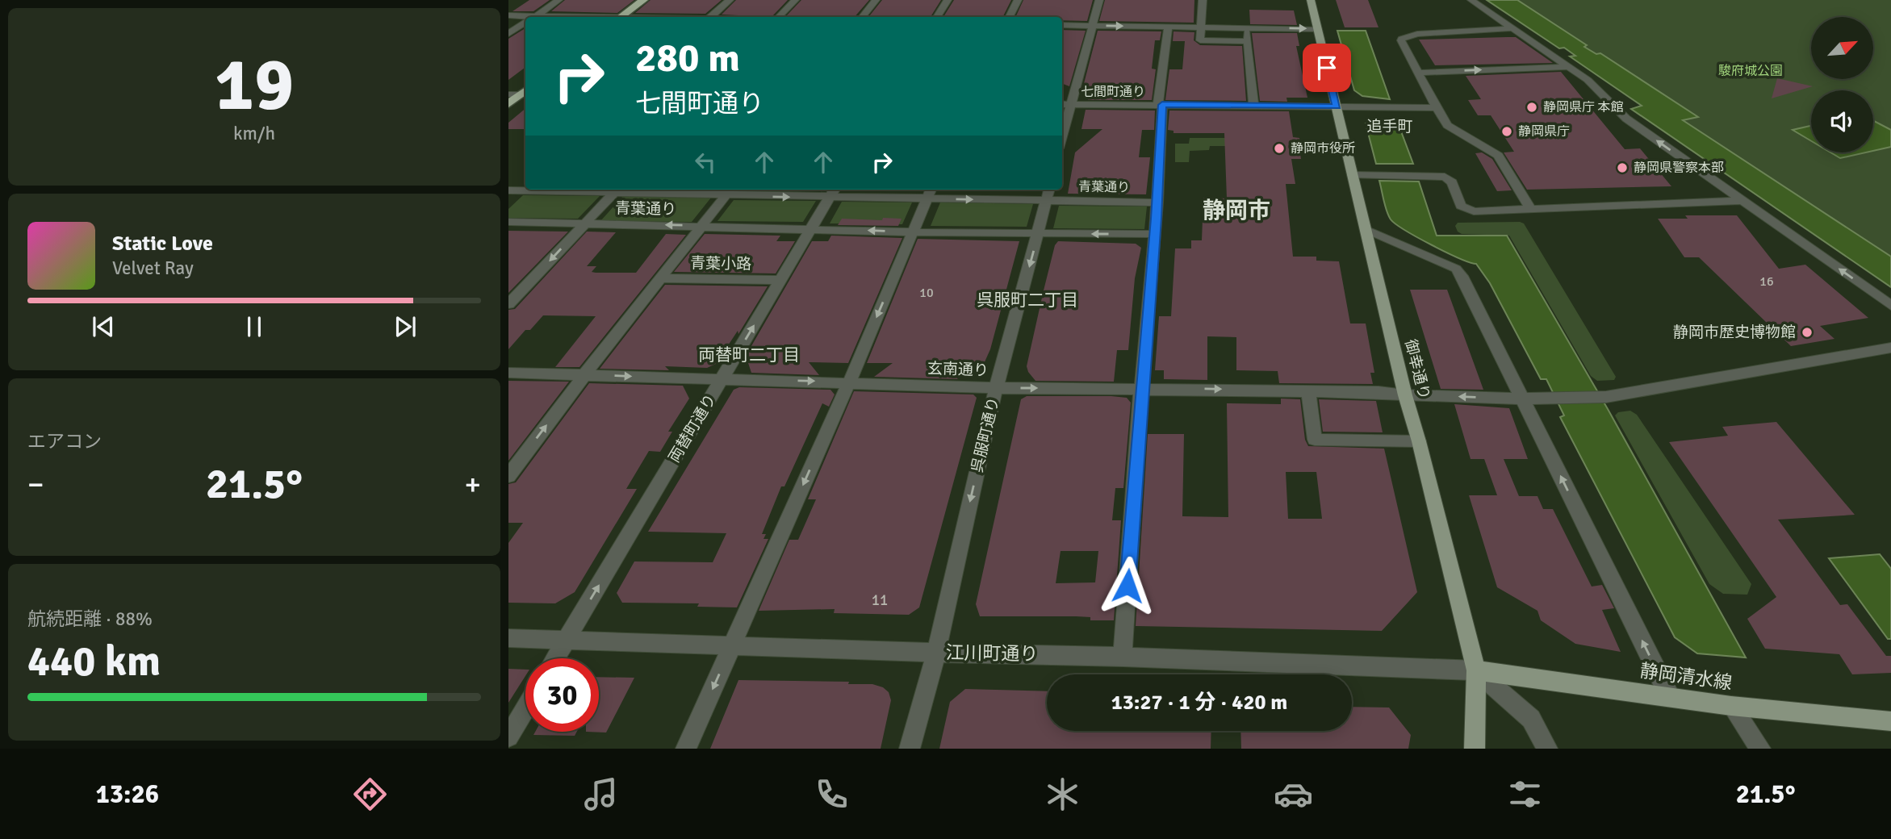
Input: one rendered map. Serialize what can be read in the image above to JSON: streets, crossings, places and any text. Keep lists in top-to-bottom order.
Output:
{
  "streets": {
    "main road": ["御幸通り", "静岡清水線"],
    "street": [
      "七間町通り",
      "青葉通り",
      "青葉小路",
      "玄南通り",
      "両替町通り",
      "呉服町通り",
      "江川町通り"
    ]
  },
  "crossings": [
    ["七間町通り", "御幸通り"],
    ["青葉通り", "両替町通り"],
    ["青葉通り", "呉服町通り"],
    ["青葉小路", "両替町通り"],
    ["玄南通り", "御幸通り"],
    ["玄南通り", "両替町通り"],
    ["玄南通り", "呉服町通り"],
    ["御幸通り", "江川町通り"],
    ["御幸通り", "静岡清水線"],
    ["両替町通り", "江川町通り"],
    ["呉服町通り", "江川町通り"],
    ["江川町通り", "静岡清水線"]
  ],
  "one_way": ["呉服町通り"],
  "districts": [
    "追手町",
    "静岡市",
    "呉服町二丁目",
    "両替町二丁目"
  ],
  "parks": ["駿府城公園"],
  "places": [
    "静岡県庁 本館",
    "静岡県庁",
    "静岡市役所",
    "静岡県警察本部",
    "静岡市歴史博物館"
  ],
  "house_numbers": ["16", "10", "11"],
  "north": "top right",
  "page": {
    "tile": [
      ["19", "km/h"],
      "エアコン",
      ["航続距離 · 88%", "440 km"]
    ],
    "turn": ["280 m", "七間町通り"],
    "song": ["Static Love", "Velvet Ray"],
    "heat": ["−", "21.5°", "+"],
    "limit": "30",
    "trip": "13:27 · 1 分 · 420 m",
    "tabs": ["13:26", "21.5°"]
  }
}
